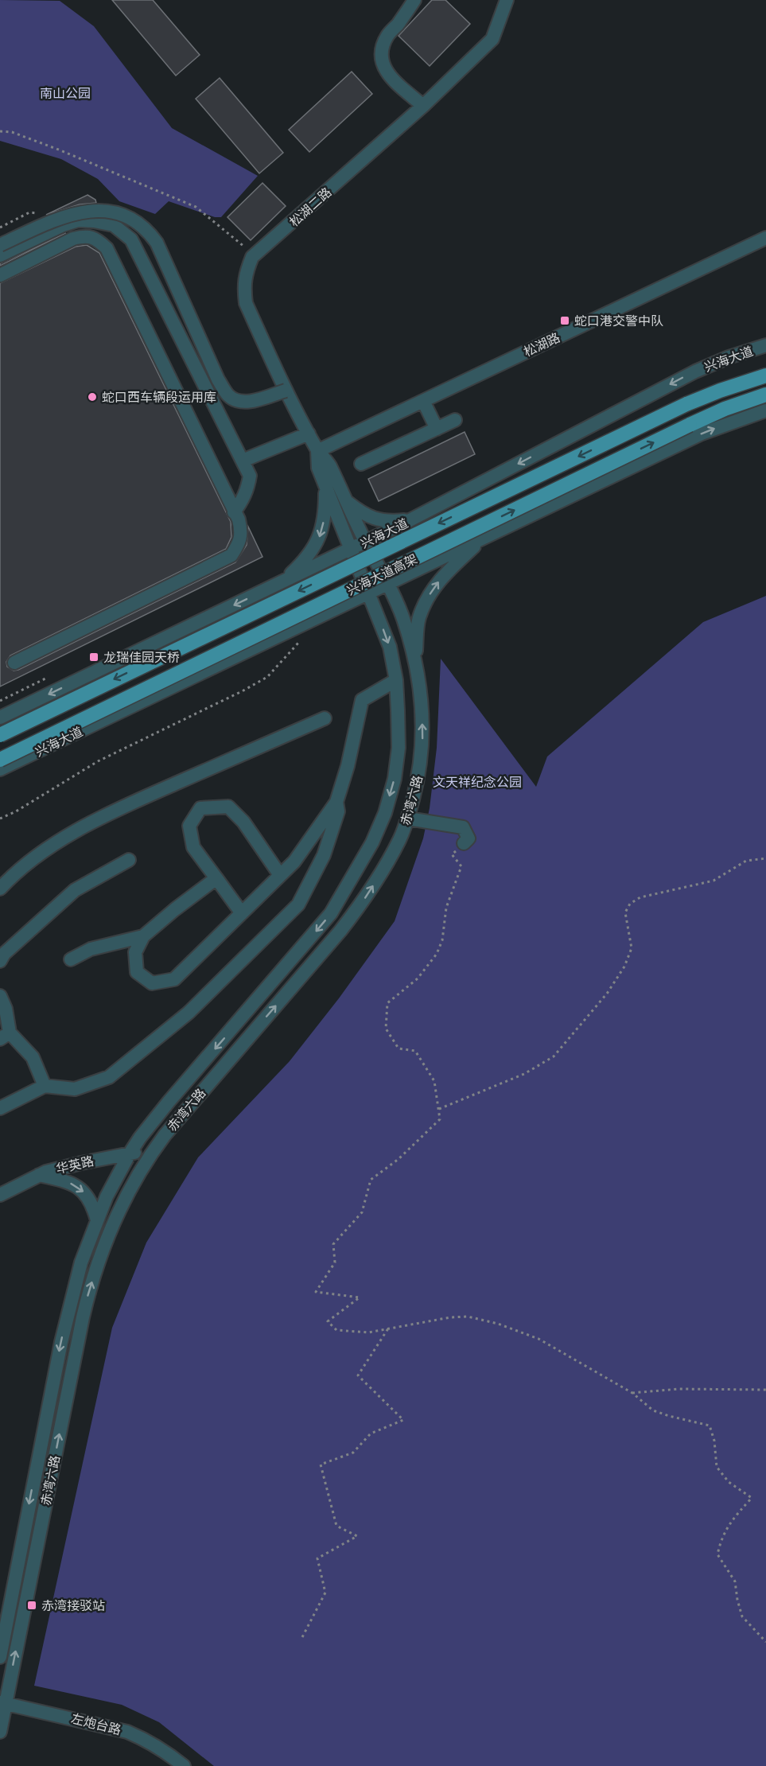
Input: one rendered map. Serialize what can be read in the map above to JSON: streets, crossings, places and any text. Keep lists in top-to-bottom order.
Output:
{
  "streets": {
    "main road": ["兴海大道高架"],
    "street": [
      "松湖二路",
      "松湖路",
      "兴海大道",
      "赤湾六路",
      "华英路",
      "左炮台路"
    ]
  },
  "crossings": [
    ["兴海大道", "赤湾六路"],
    ["赤湾六路", "华英路"],
    ["赤湾六路", "左炮台路"]
  ],
  "parks": ["南山公园", "文天祥纪念公园"],
  "places": {
    "transit": ["蛇口港交警中队", "龙瑞佳园天桥", "赤湾接驳站"],
    "other": ["蛇口西车辆段运用库"]
  }
}
